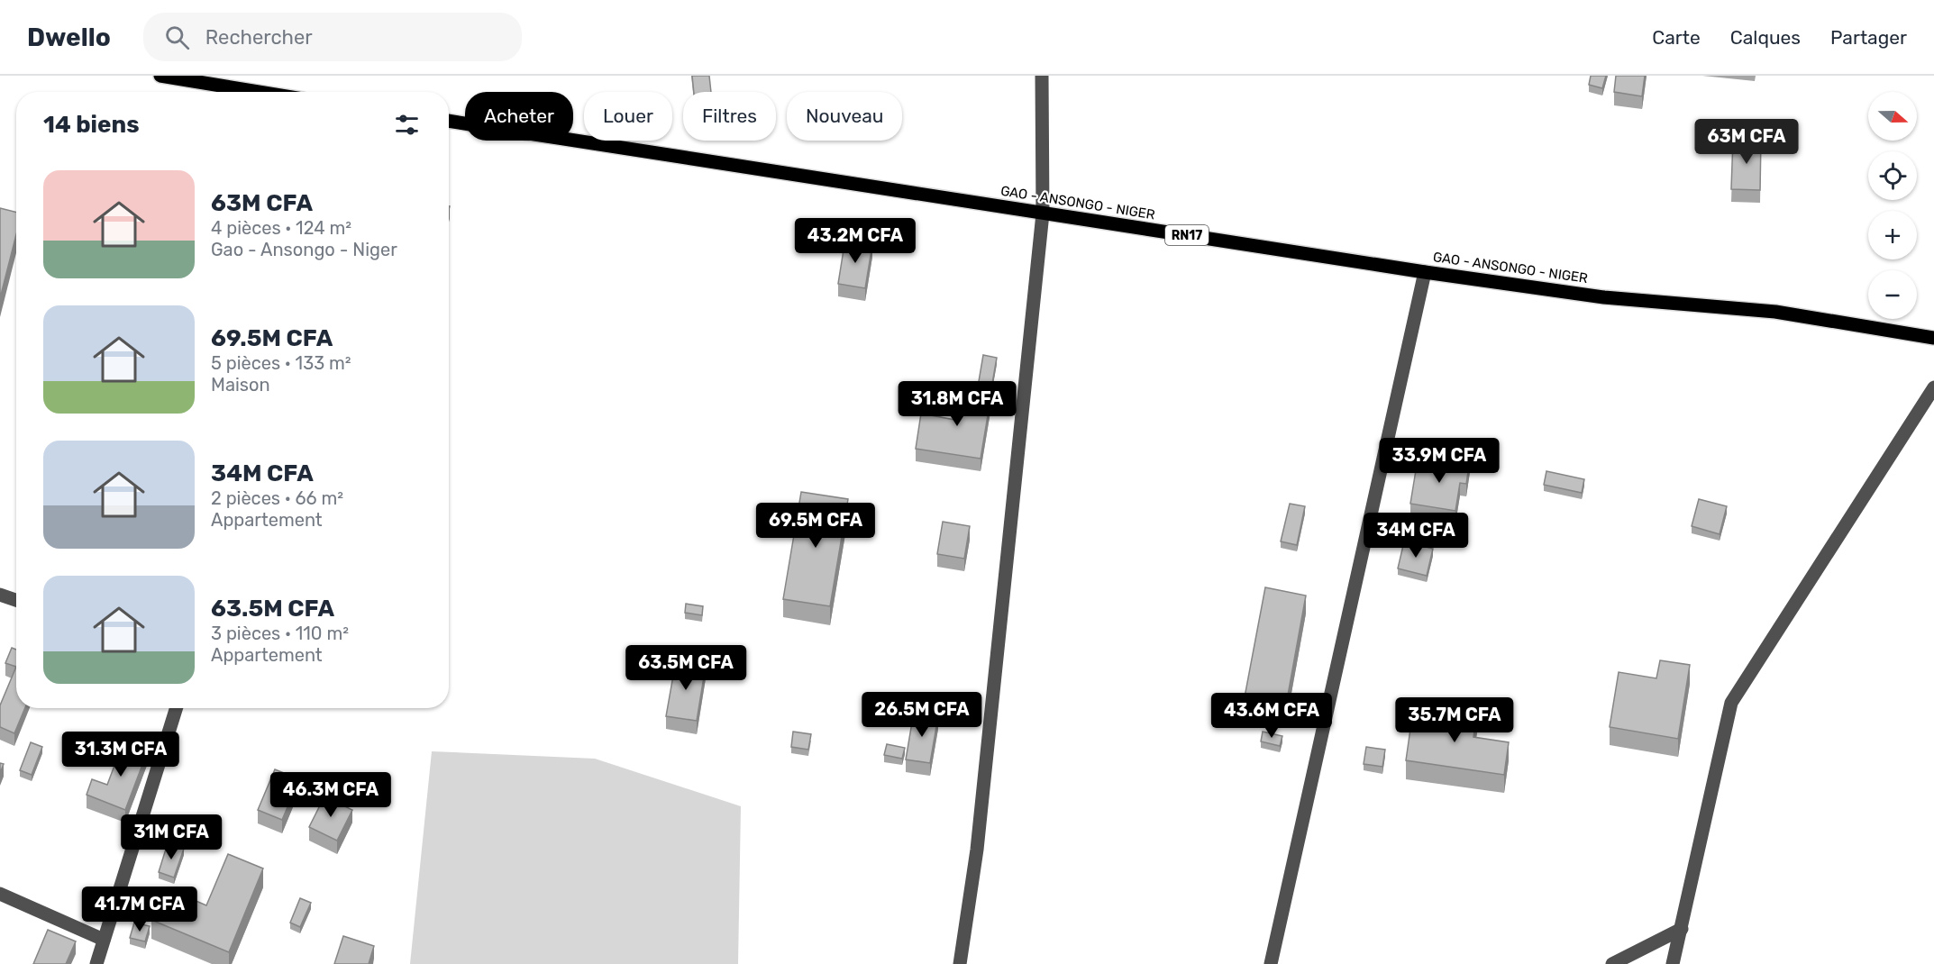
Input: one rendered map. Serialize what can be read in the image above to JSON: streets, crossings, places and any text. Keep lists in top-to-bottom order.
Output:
{
  "streets": {
    "main road": ["GAO - ANSONGO - NIGER", "RN17"]
  },
  "north": "right",
  "page": {
    "header": "Dwello",
    "search": "Rechercher",
    "nav": ["Carte", "Calques", "Partager"],
    "map_buttons": ["+", "−"],
    "chip": [
      "Acheter",
      "Louer",
      "Filtres",
      "Nouveau"
    ],
    "heading": "14 biens",
    "price": [
      "63M CFA",
      "43.2M CFA",
      "31.8M CFA",
      "33.9M CFA",
      "69.5M CFA",
      "34M CFA",
      "63.5M CFA",
      "26.5M CFA",
      "43.6M CFA",
      "35.7M CFA",
      "31.3M CFA",
      "46.3M CFA",
      "31M CFA",
      "41.7M CFA"
    ],
    "list": [
      {
        "name": "63M CFA",
        "note": "4 pièces · 124 m² · Gao - Ansongo - Niger"
      },
      {
        "name": "69.5M CFA",
        "note": "5 pièces · 133 m² · Maison"
      },
      {
        "name": "34M CFA",
        "note": "2 pièces · 66 m² · Appartement"
      },
      {
        "name": "63.5M CFA",
        "note": "3 pièces · 110 m² · Appartement"
      }
    ]
  }
}
